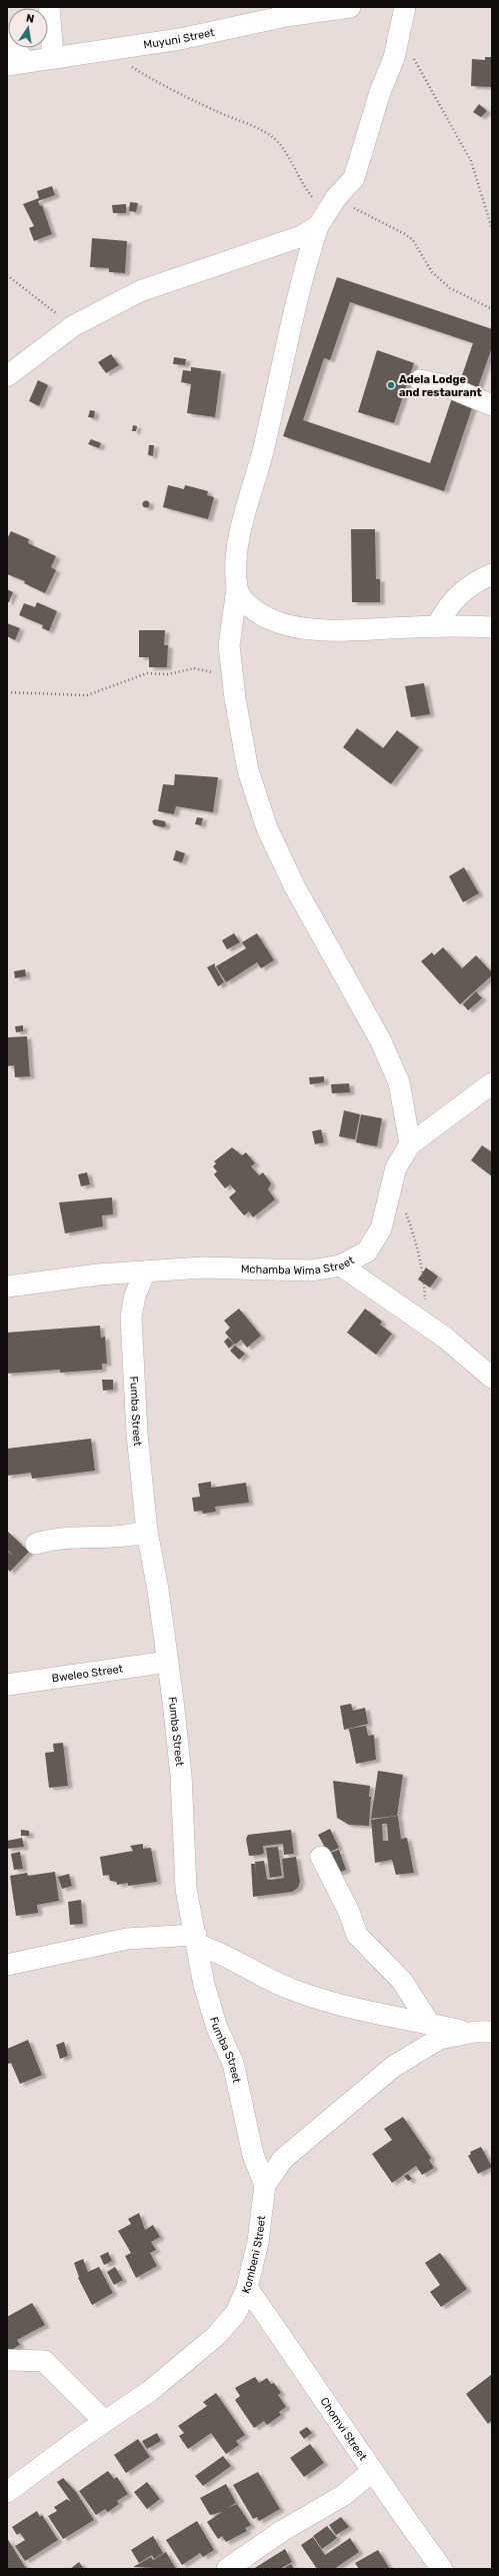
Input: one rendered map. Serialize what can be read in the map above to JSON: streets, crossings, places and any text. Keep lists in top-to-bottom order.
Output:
{
  "streets": {
    "street": [
      "Muyuni Street",
      "Mchamba Wima Street",
      "Fumba Street",
      "Bweleo Street",
      "Kombeni Street",
      "Chomvi Street"
    ]
  },
  "crossings": [
    ["Mchamba Wima Street", "Fumba Street"],
    ["Fumba Street", "Bweleo Street"],
    ["Fumba Street", "Kombeni Street"],
    ["Kombeni Street", "Chomvi Street"]
  ],
  "places": ["Adela Lodge and restaurant"],
  "north": "top"
}
